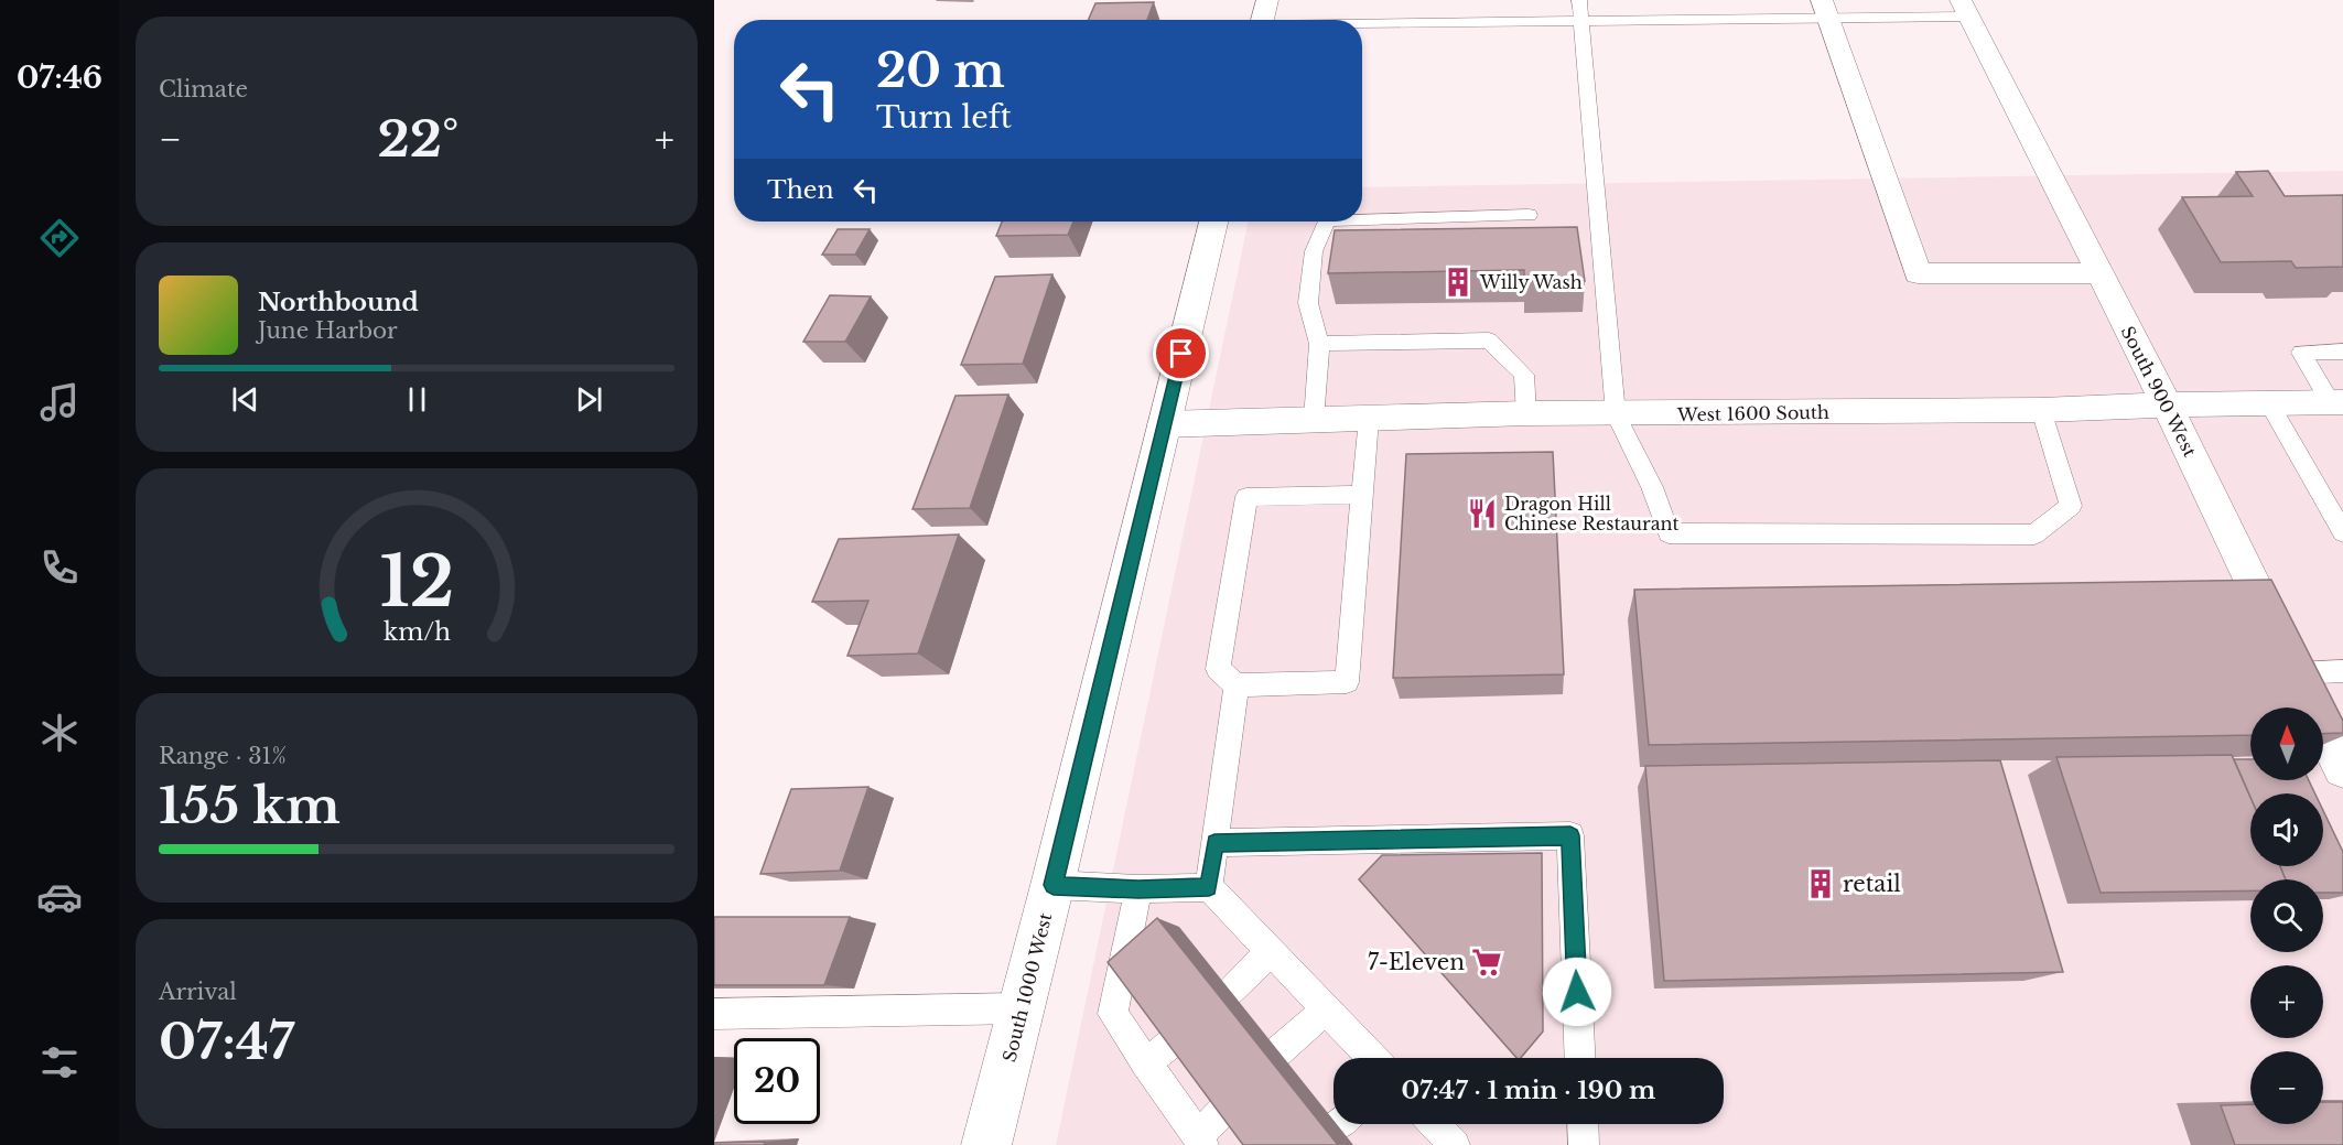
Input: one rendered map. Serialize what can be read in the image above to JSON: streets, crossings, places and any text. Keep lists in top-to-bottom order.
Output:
{
  "streets": {
    "street": ["South 900 West", "West 1600 South", "South 1000 West"]
  },
  "crossings": [
    ["South 900 West", "West 1600 South"],
    ["West 1600 South", "South 1000 West"]
  ],
  "places": {
    "building": ["Willy Wash", "retail"],
    "restaurant": ["Dragon Hill Chinese Restaurant"],
    "supermarket": ["7-Eleven"]
  },
  "north": "top",
  "page": {
    "tabs": "07:46",
    "tile": [
      "Climate",
      ["Range · 31%", "155 km"],
      ["Arrival", "07:47"]
    ],
    "turn": ["20 m", "Turn left"],
    "heat": ["−", "22°", "+"],
    "then": "Then",
    "song": ["Northbound", "June Harbor"],
    "map_buttons": ["+", "−"],
    "limit": "20",
    "trip": "07:47 · 1 min · 190 m",
    "gauge": ["12", "km/h"]
  }
}
